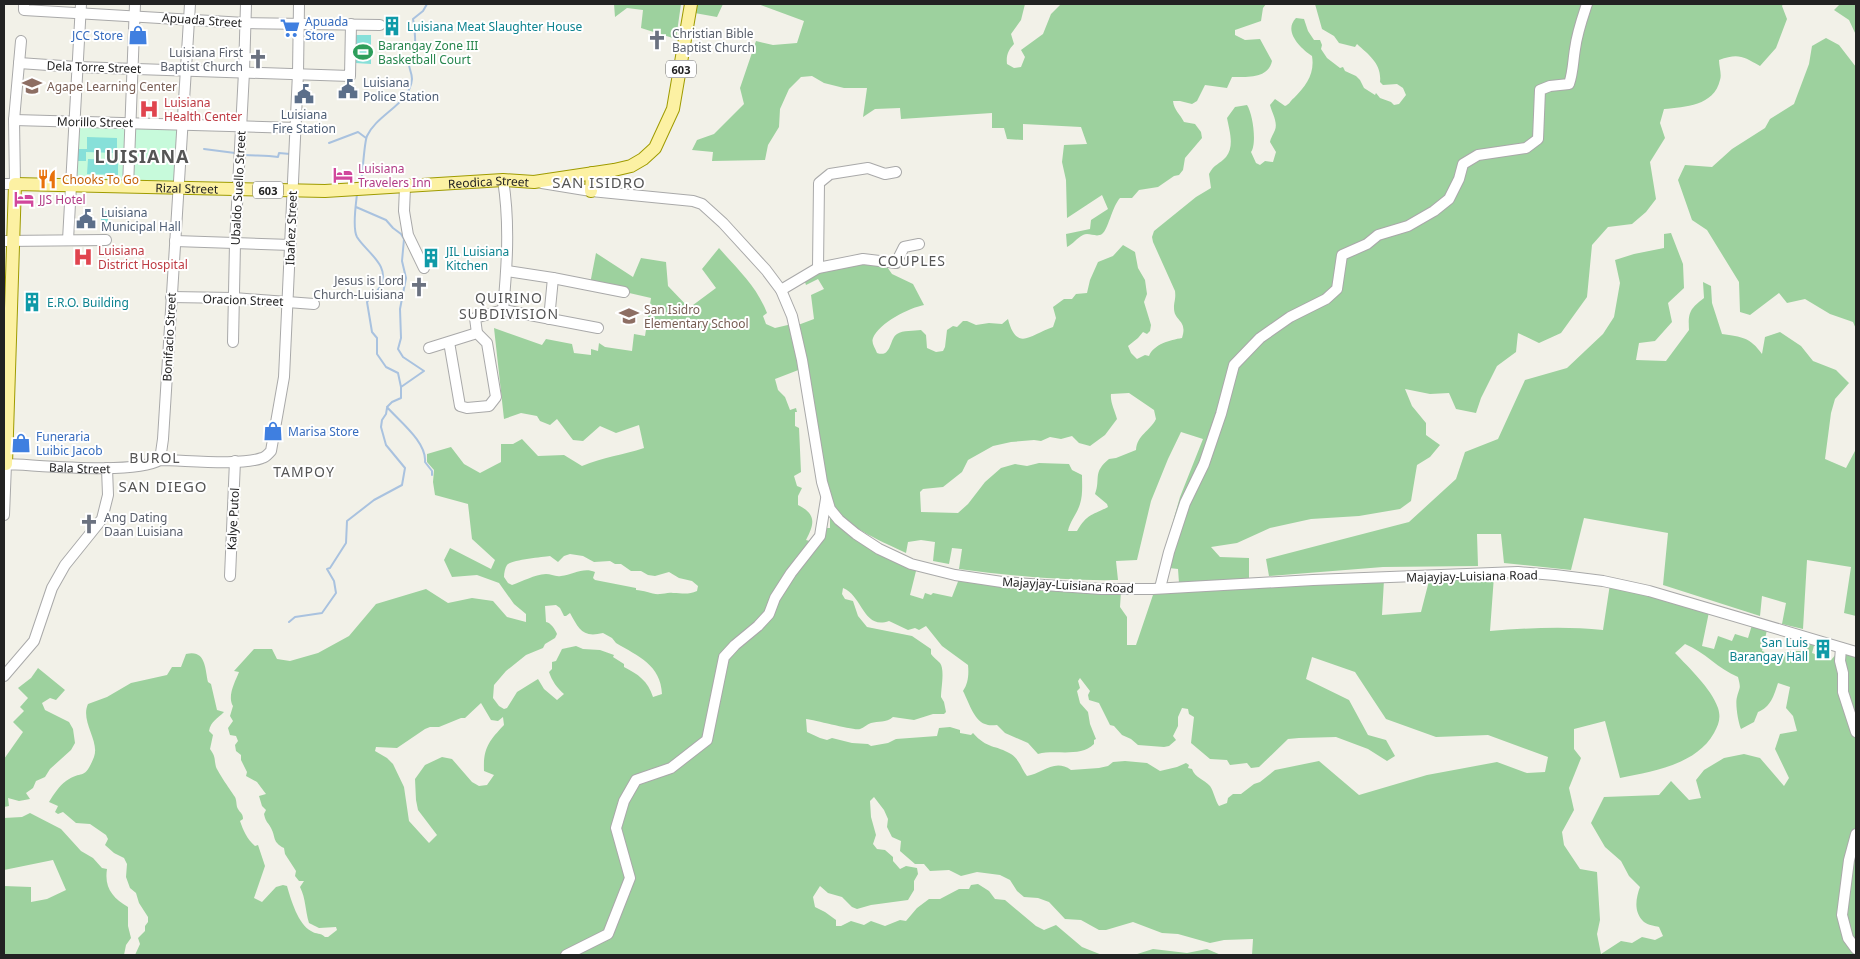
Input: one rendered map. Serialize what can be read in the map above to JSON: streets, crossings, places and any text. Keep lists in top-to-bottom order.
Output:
{
  "streets": {
    "main road": ["603", "Reodica Street", "Rizal Street"],
    "street": [
      "Apuada Street",
      "Dela Torre Street",
      "Morillo Street",
      "Ubaldo Suello Street",
      "Ibañez Street",
      "Oracion Street",
      "Bonifacio Street",
      "Bala Street",
      "Kalye Putol",
      "Majayjay-Luisiana Road"
    ]
  },
  "crossings": [
    ["Apuada Street", "Dela Torre Street"],
    ["Apuada Street", "Ubaldo Suello Street"],
    ["Apuada Street", "Ibañez Street"],
    ["Apuada Street", "Bonifacio Street"],
    ["Dela Torre Street", "Ubaldo Suello Street"],
    ["Dela Torre Street", "Ibañez Street"],
    ["Dela Torre Street", "Bonifacio Street"],
    ["Morillo Street", "Ubaldo Suello Street"],
    ["Morillo Street", "Ibañez Street"],
    ["Morillo Street", "Bonifacio Street"],
    ["Reodica Street", "Rizal Street"],
    ["Reodica Street", "Majayjay-Luisiana Road"],
    ["Rizal Street", "Ubaldo Suello Street"],
    ["Rizal Street", "Ibañez Street"],
    ["Rizal Street", "Bonifacio Street"],
    ["Ubaldo Suello Street", "Oracion Street"],
    ["Ibañez Street", "Oracion Street"],
    ["Ibañez Street", "Bala Street"],
    ["Oracion Street", "Bonifacio Street"],
    ["Bonifacio Street", "Bala Street"],
    ["Bala Street", "Kalye Putol"]
  ],
  "districts": [
    "LUISIANA",
    "SAN ISIDRO",
    "COUPLES",
    "QUIRINO SUBDIVISION",
    "BUROL",
    "TAMPOY",
    "SAN DIEGO"
  ],
  "places": {
    "building": [
      "Luisiana Meat Slaughter House",
      "JIL Luisiana Kitchen",
      "E.R.O. Building",
      "San Luis Barangay Hall"
    ],
    "supermarket": ["Apuada Store"],
    "shop": ["JCC Store", "Marisa Store", "Funeraria Luibic Jacob"],
    "church": [
      "Christian Bible Baptist Church",
      "Luisiana First Baptist Church",
      "Jesus is Lord Church-Luisiana",
      "Ang Dating Daan Luisiana"
    ],
    "sports": ["Barangay Zone III Basketball Court"],
    "school or university": ["Agape Learning Center", "San Isidro Elementary School"],
    "public building": ["Luisiana Police Station", "Luisiana Fire Station", "Luisiana Municipal Hall"],
    "hospital": ["Luisiana Health Center", "Luisiana District Hospital"],
    "hotel": ["Luisiana Travelers Inn", "JJS Hotel"],
    "restaurant": ["Chooks To Go"]
  }
}
